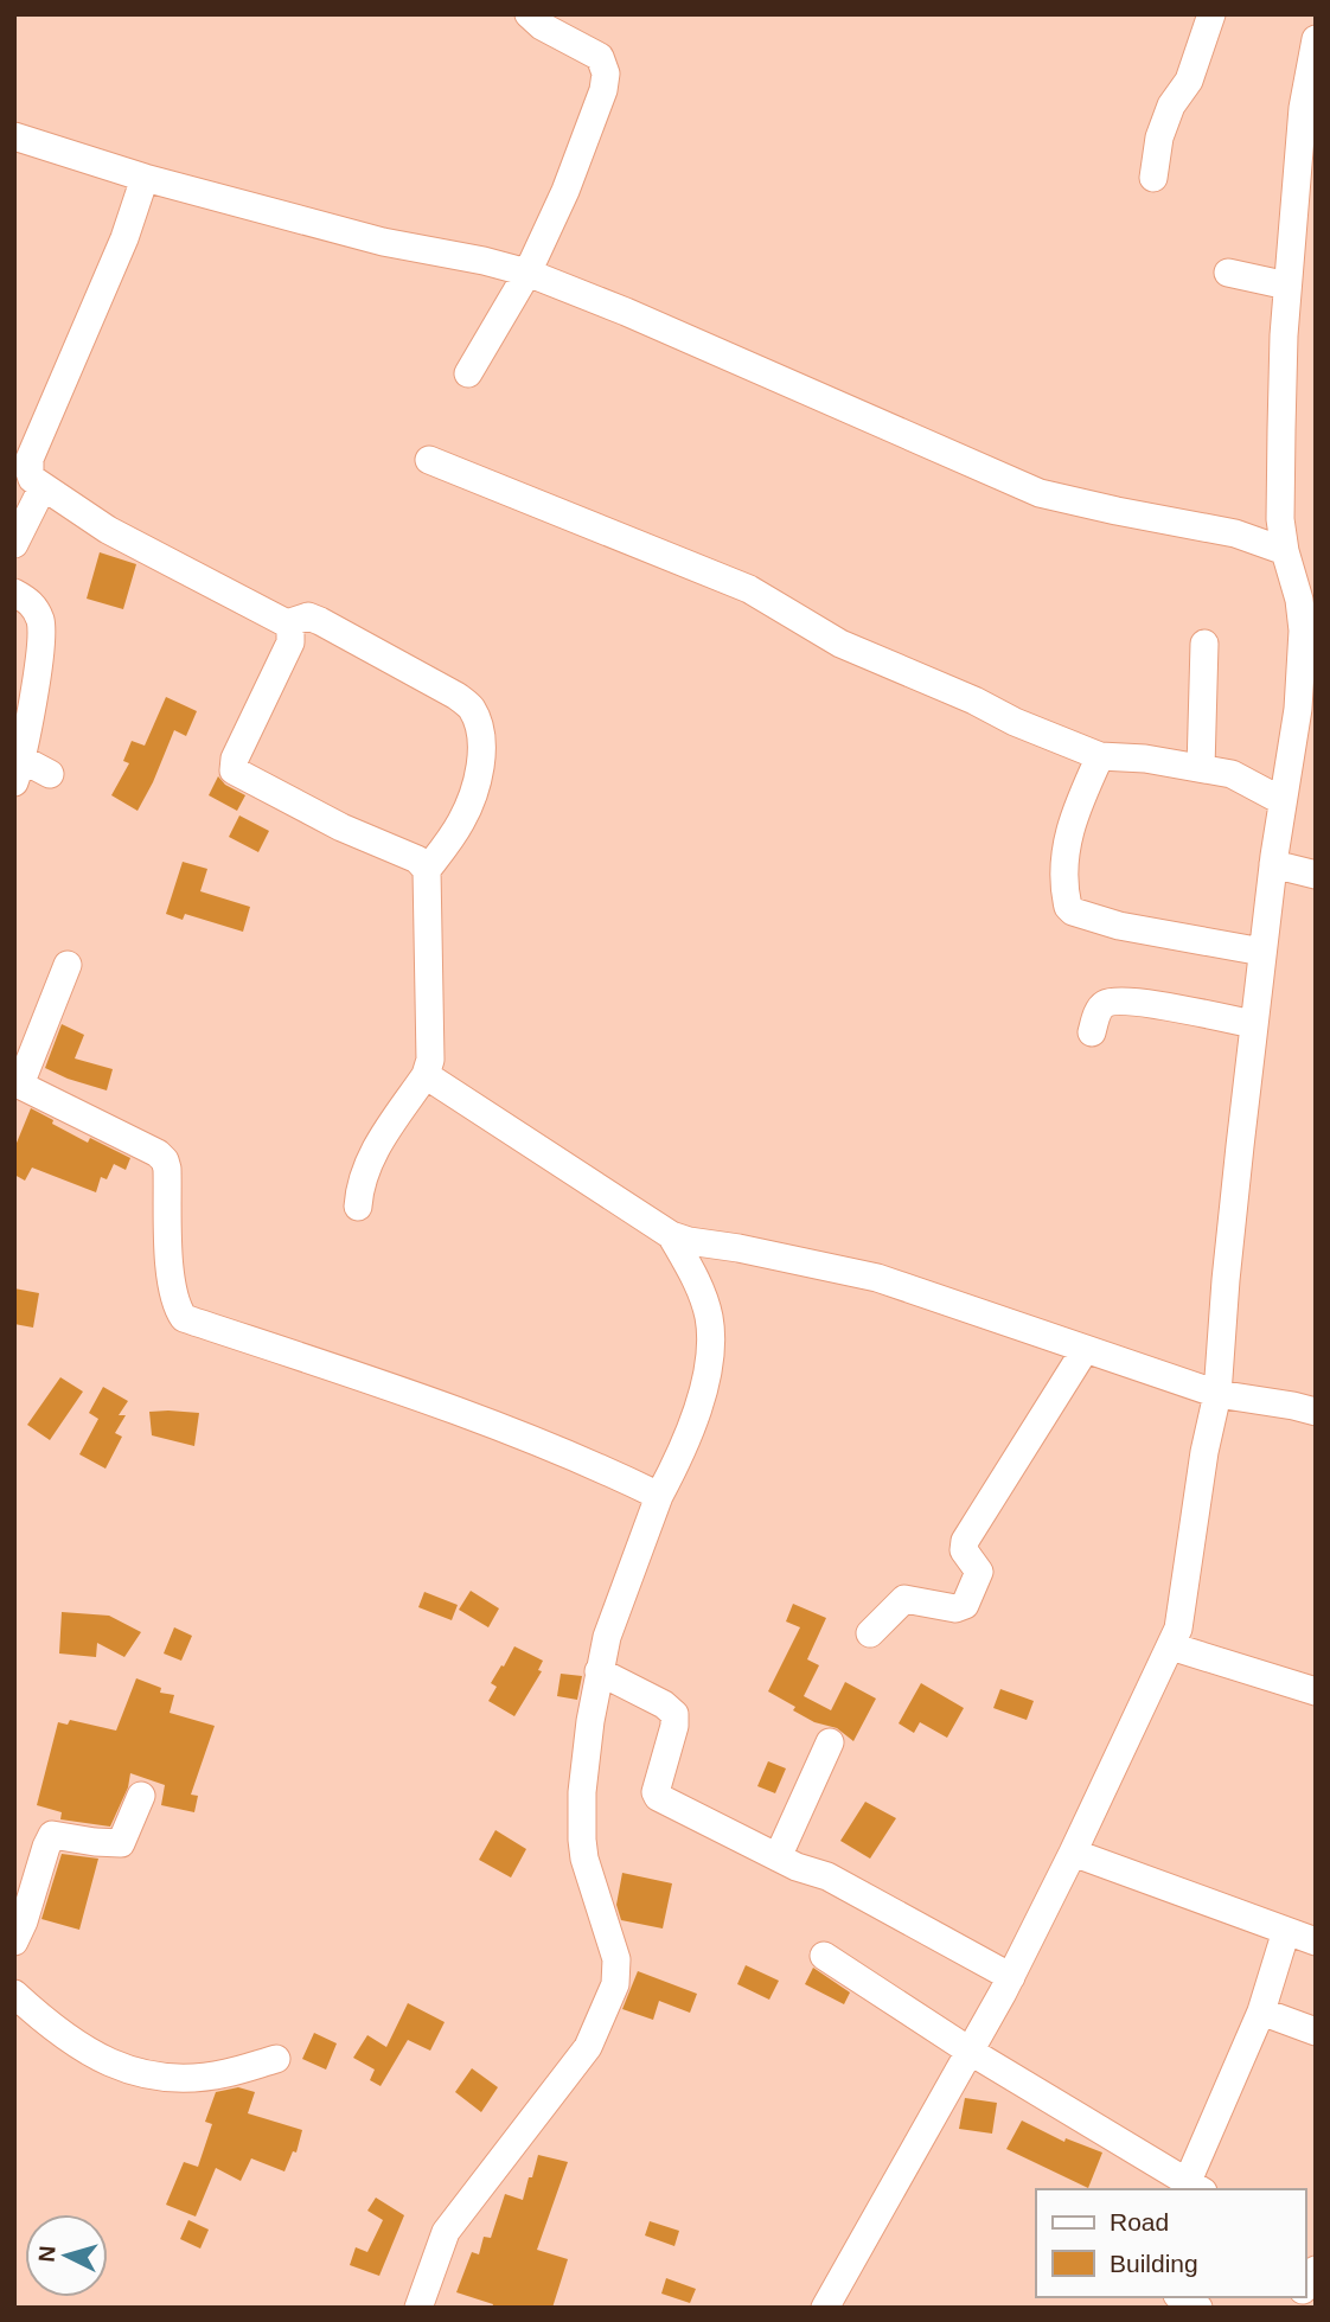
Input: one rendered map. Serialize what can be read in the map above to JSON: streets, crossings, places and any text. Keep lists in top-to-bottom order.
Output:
{
  "legend": ["Road", "Building"],
  "north": "left"
}
